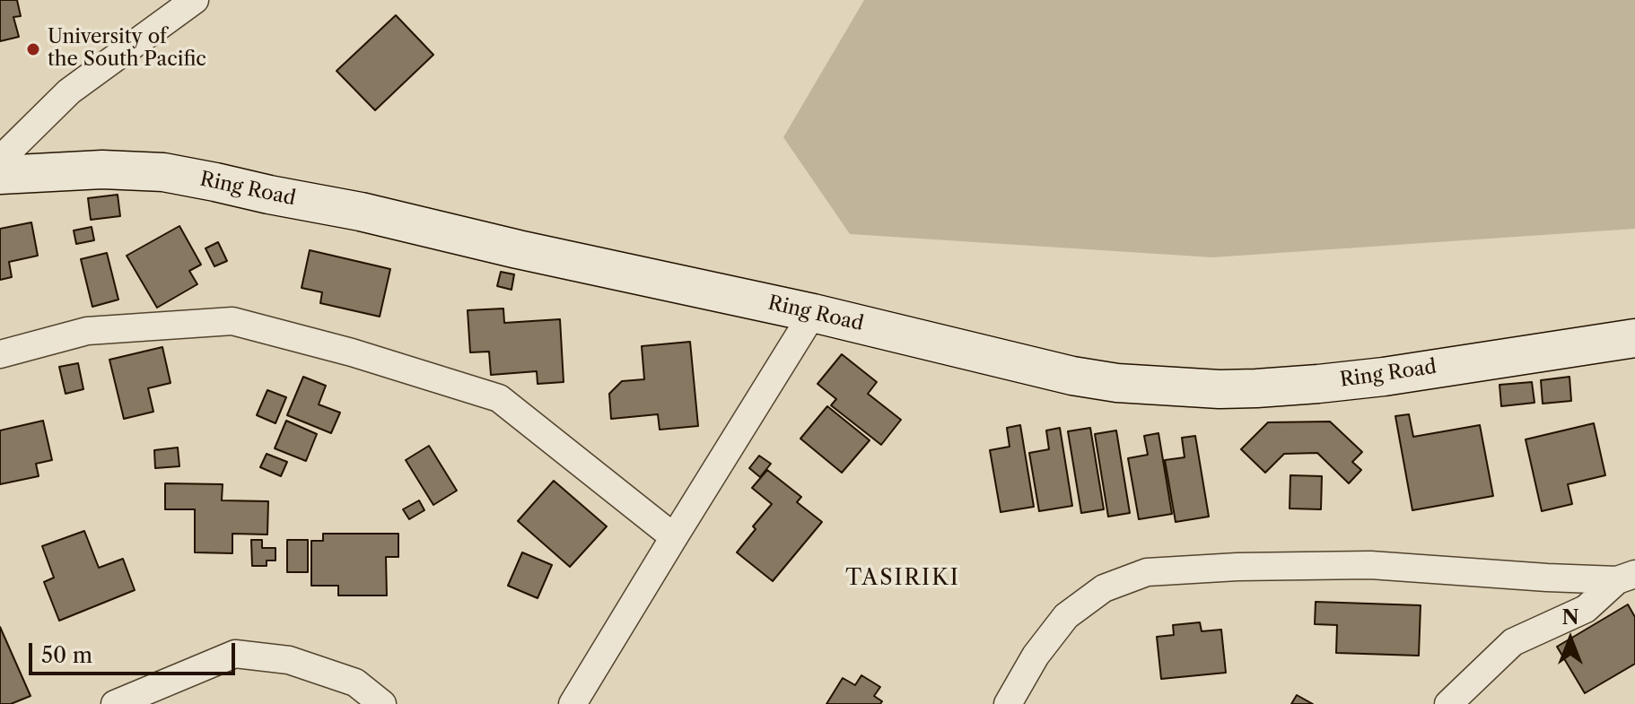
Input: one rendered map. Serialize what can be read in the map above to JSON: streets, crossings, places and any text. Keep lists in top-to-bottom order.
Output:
{
  "streets": {
    "main road": ["Ring Road"]
  },
  "districts": ["TASIRIKI"],
  "places": ["University of the South Pacific"],
  "scale_bar": "50 m",
  "north": "top"
}
